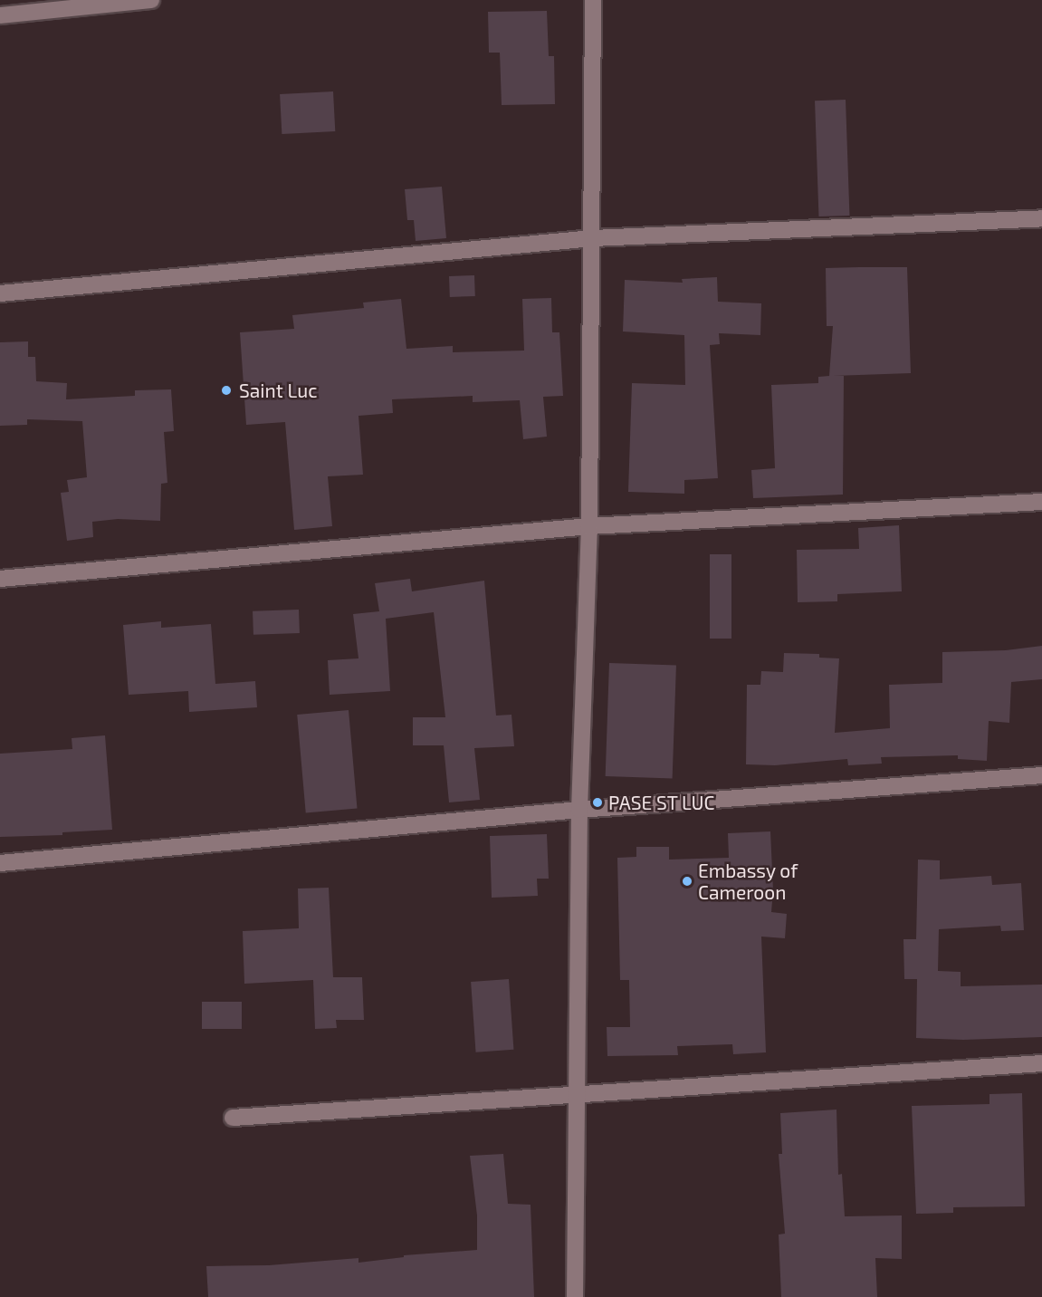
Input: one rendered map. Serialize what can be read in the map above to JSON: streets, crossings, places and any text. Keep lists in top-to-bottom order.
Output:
{
  "places": ["Saint Luc", "PASE ST LUC", "Embassy of Cameroon"]
}
